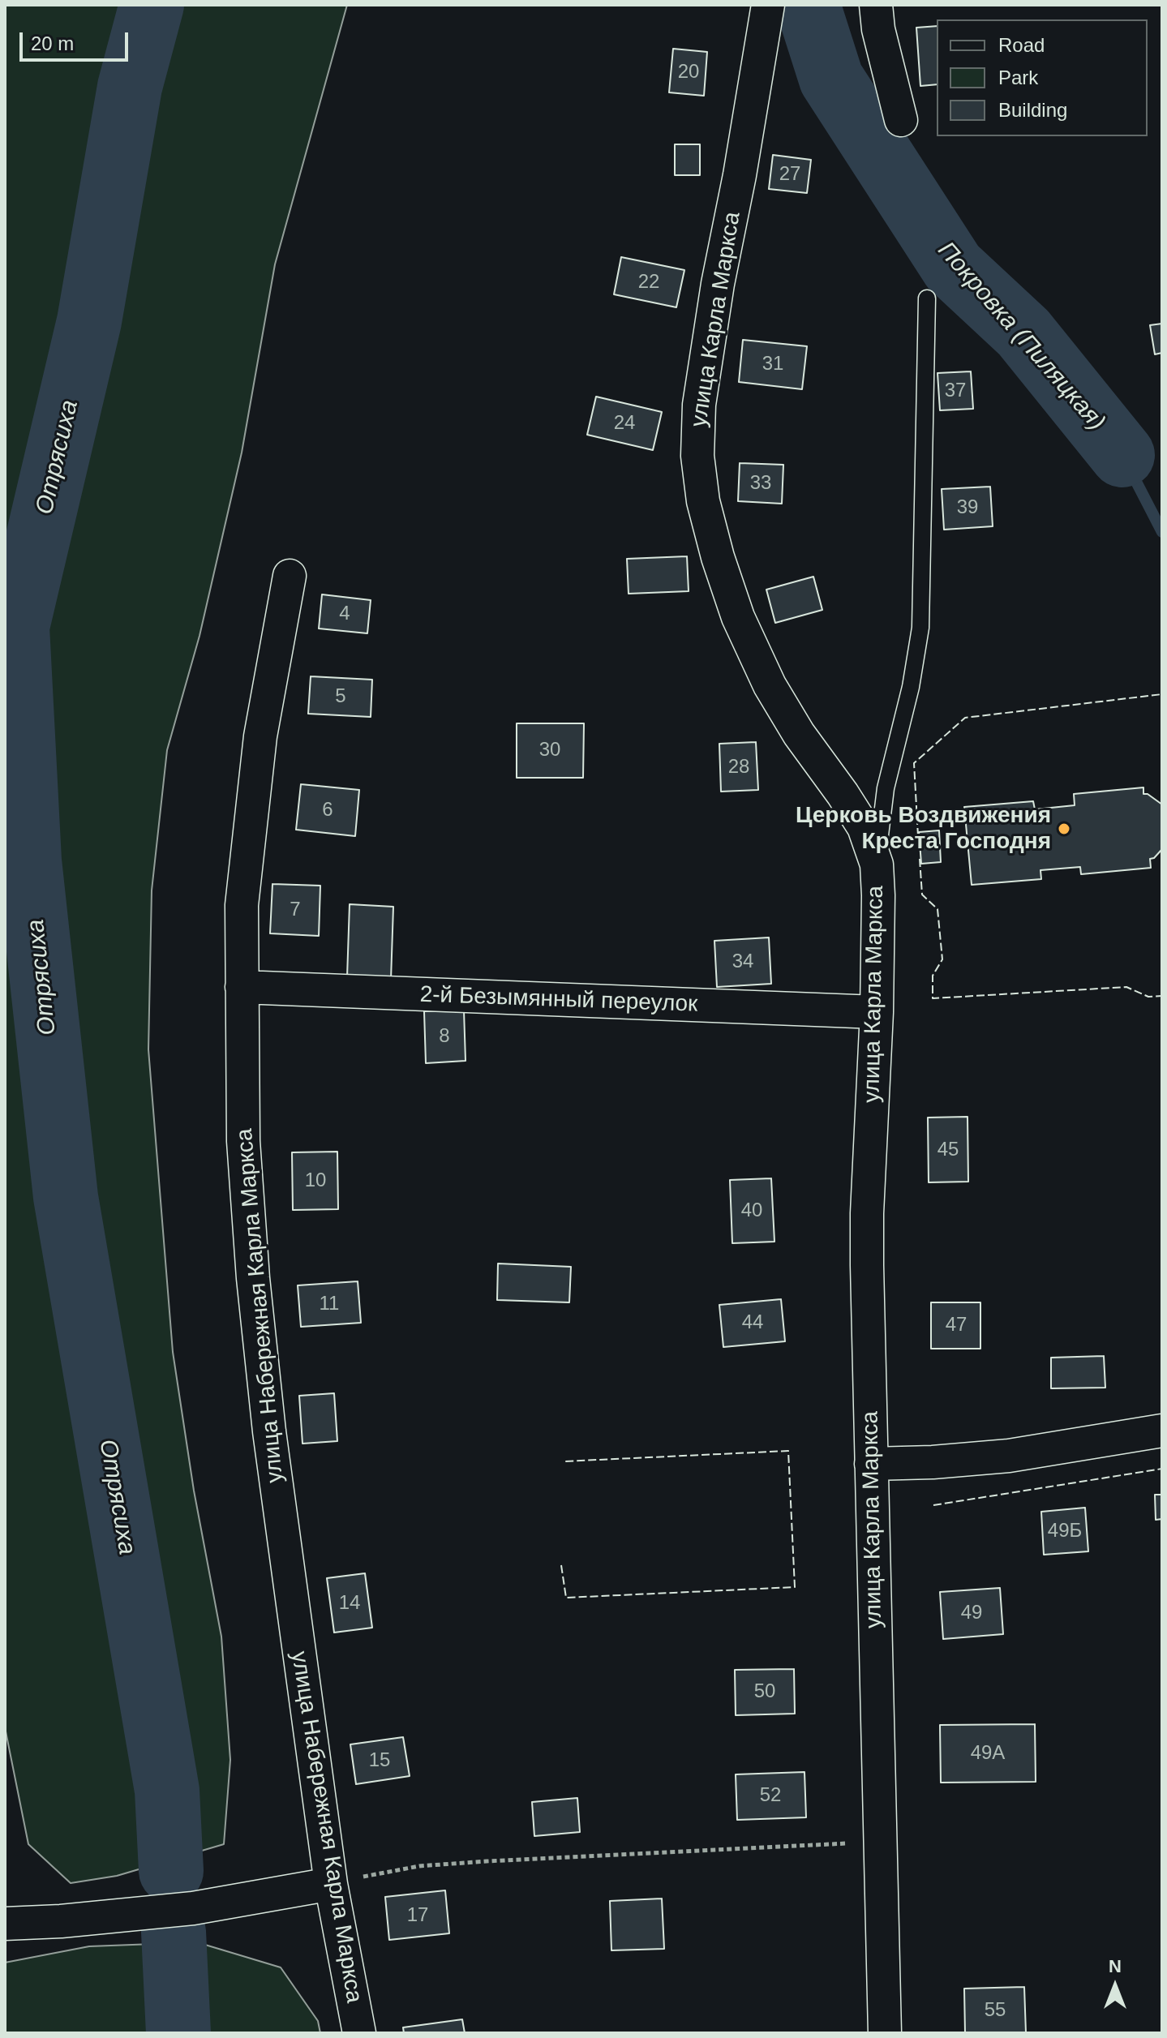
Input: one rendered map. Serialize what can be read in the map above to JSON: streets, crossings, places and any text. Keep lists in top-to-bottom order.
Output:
{
  "streets": {
    "street": ["улица Карла Маркса", "2-й Безымянный переулок", "улица Набережная Карла Маркса"]
  },
  "crossings": [
    ["улица Карла Маркса", "2-й Безымянный переулок"],
    ["2-й Безымянный переулок", "улица Набережная Карла Маркса"]
  ],
  "water": ["Покровка (Пиляцкая)", "Отрясиха"],
  "places": ["Церковь Воздвижения Креста Господня"],
  "house_numbers": [
    "20",
    "27",
    "22",
    "31",
    "37",
    "24",
    "33",
    "39",
    "4",
    "5",
    "30",
    "28",
    "6",
    "7",
    "34",
    "8",
    "45",
    "10",
    "40",
    "11",
    "44",
    "47",
    "49Б",
    "14",
    "49",
    "50",
    "49А",
    "15",
    "52",
    "17",
    "55"
  ],
  "legend": ["Road", "Park", "Building"],
  "scale_bar": "20 m",
  "north": "top"
}
